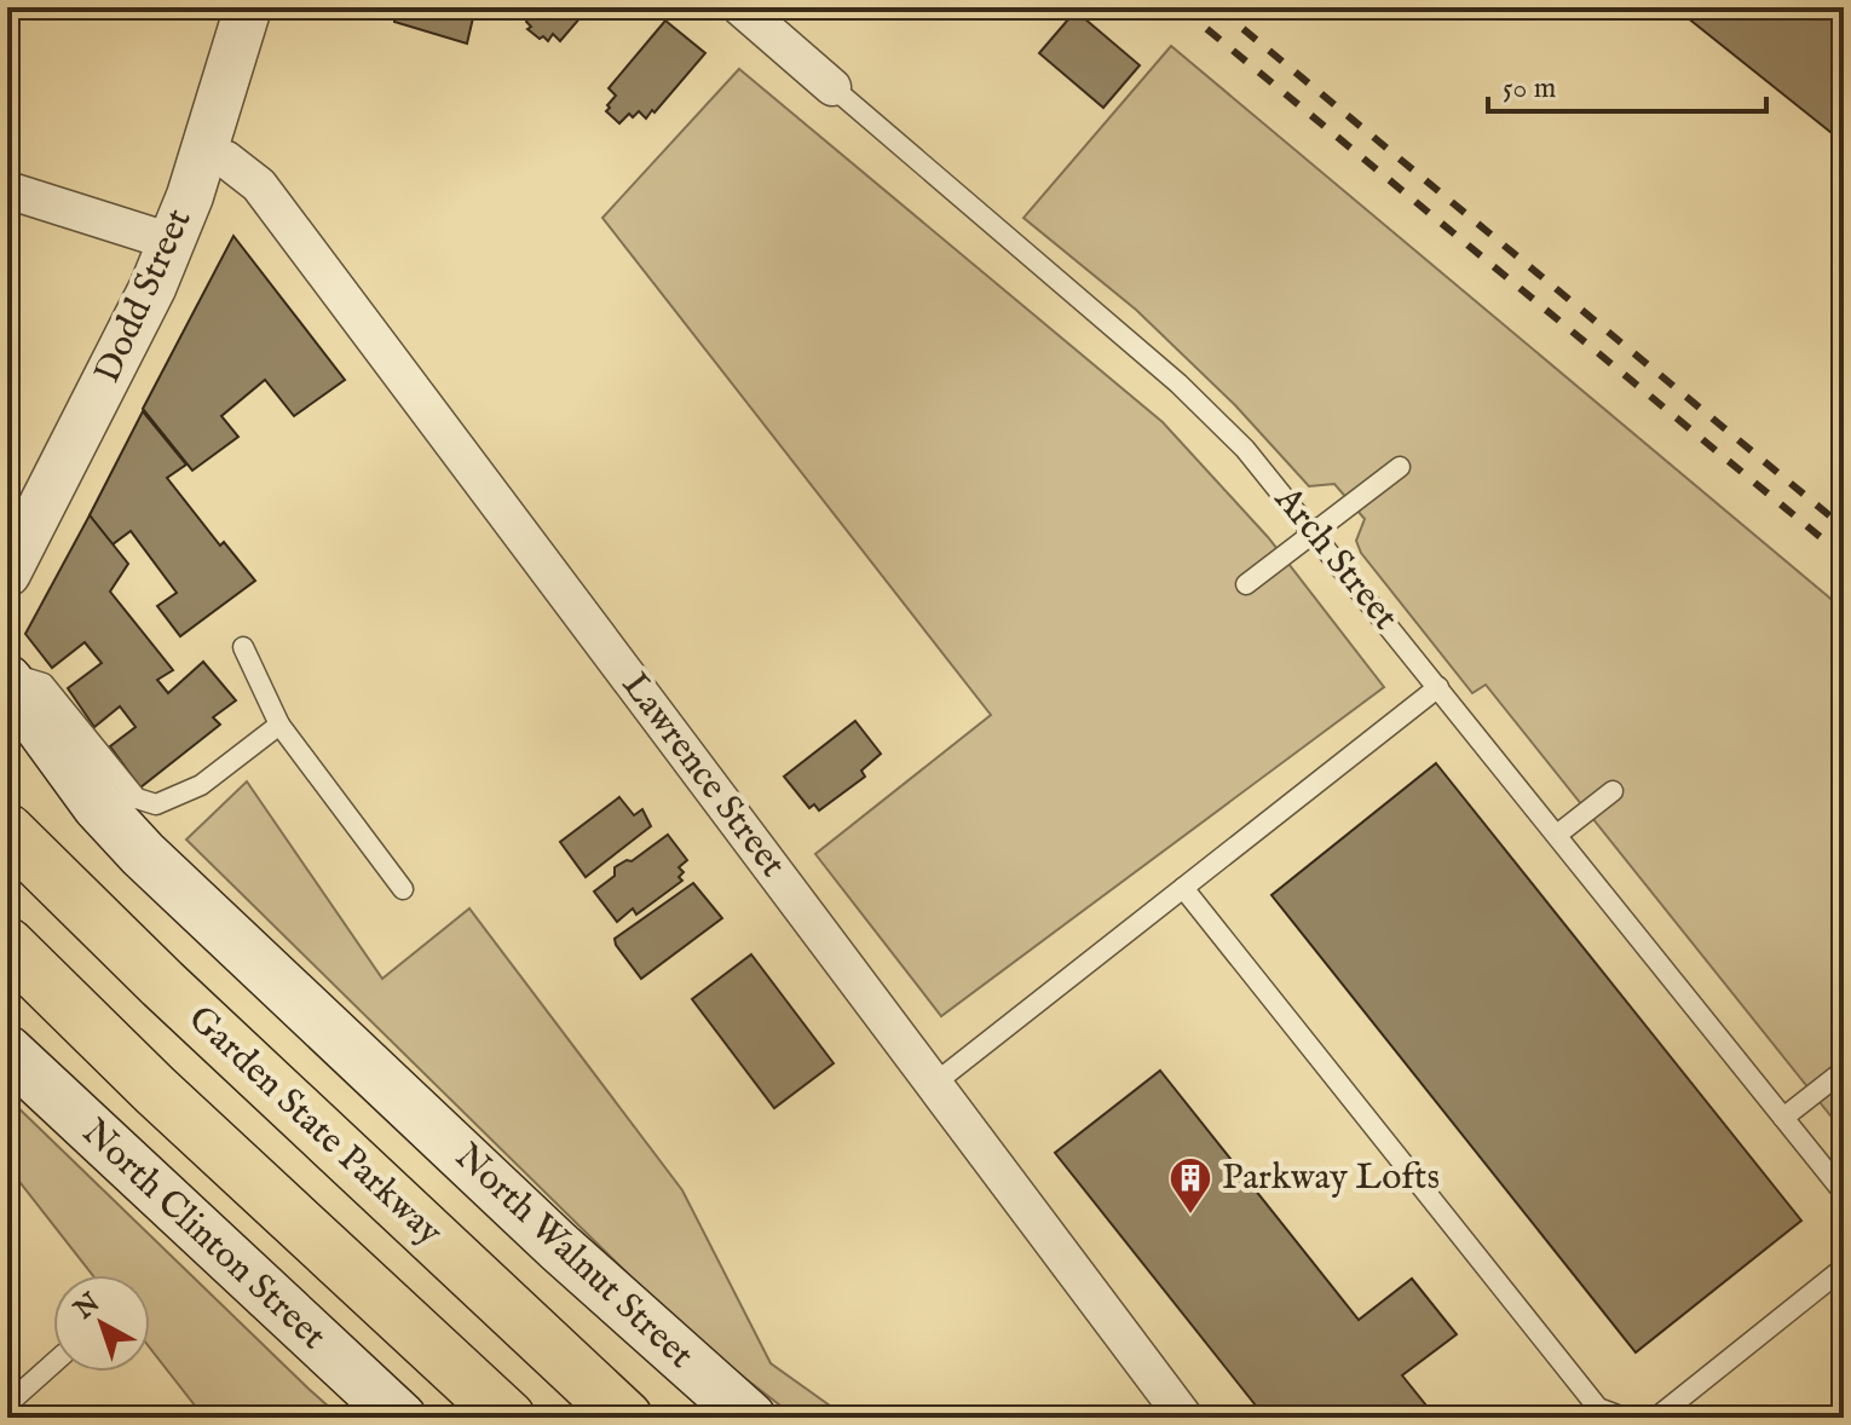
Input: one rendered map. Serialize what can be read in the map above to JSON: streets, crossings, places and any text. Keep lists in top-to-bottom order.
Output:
{
  "streets": {
    "highway": ["Garden State Parkway"],
    "main road": ["North Clinton Street", "North Walnut Street"],
    "street": ["Dodd Street", "Arch Street", "Lawrence Street"]
  },
  "crossings": [
    ["Dodd Street", "Lawrence Street"]
  ],
  "places": {
    "building": ["Parkway Lofts"]
  },
  "scale_bar": "50 m",
  "north": "top left"
}
